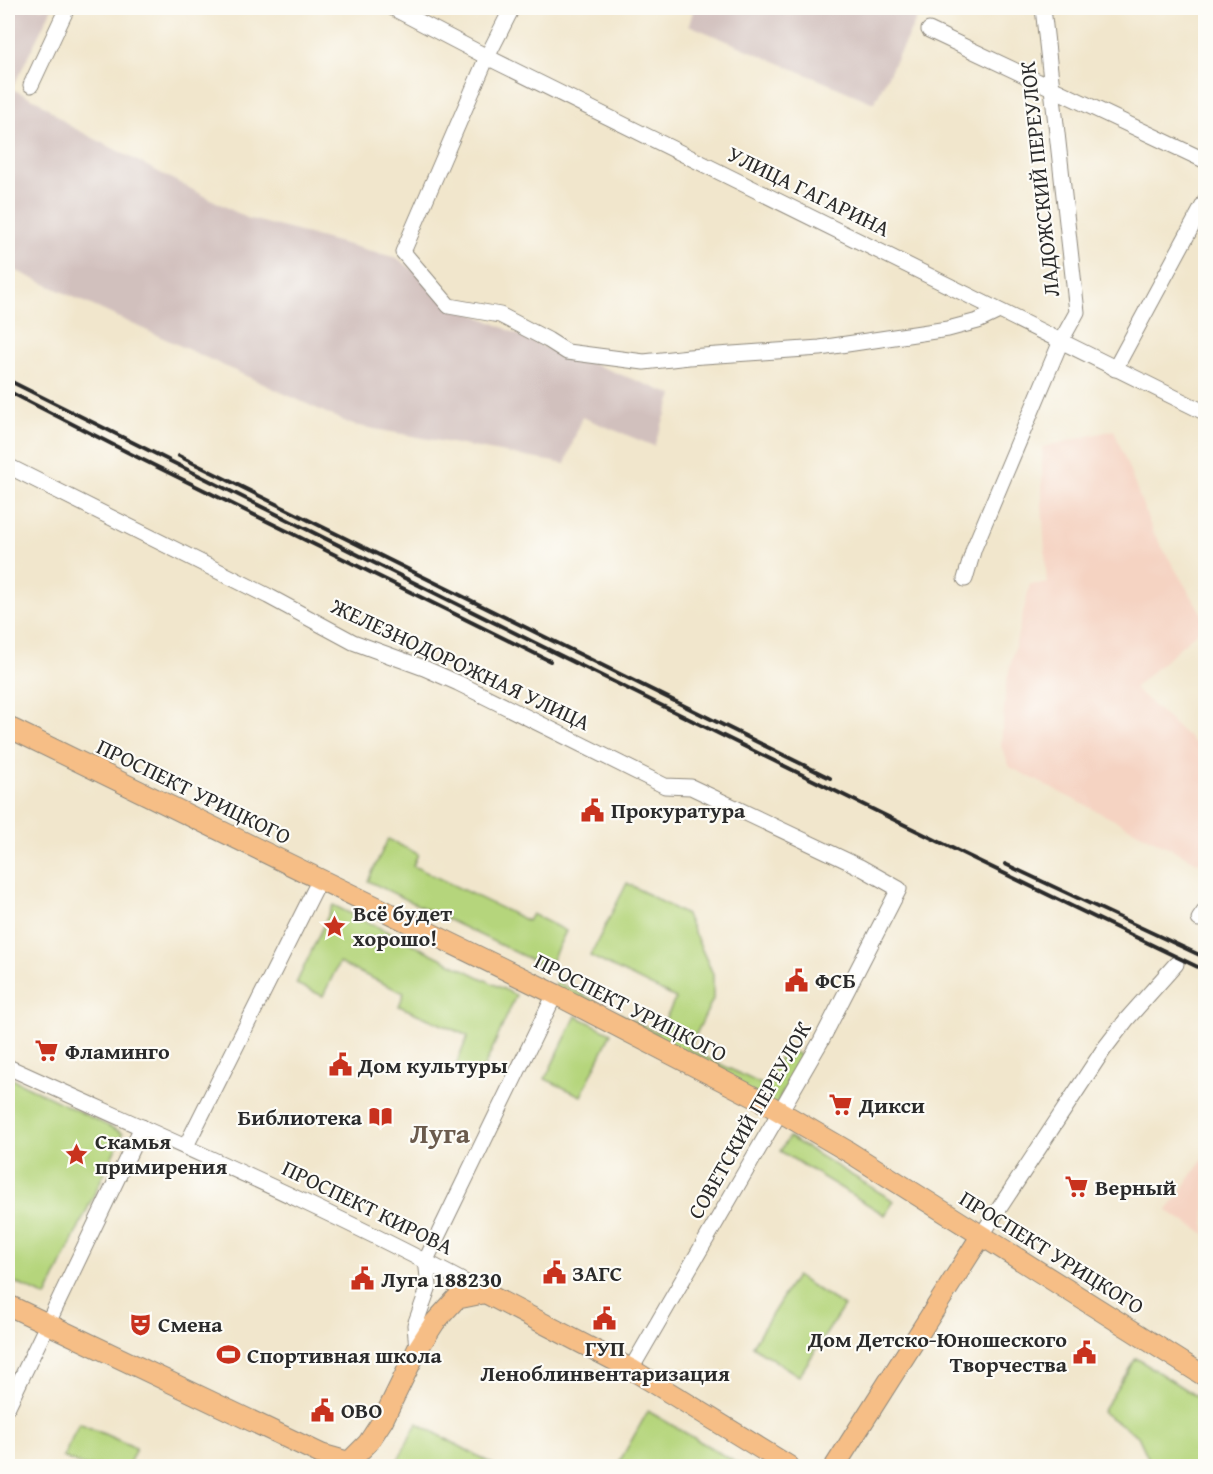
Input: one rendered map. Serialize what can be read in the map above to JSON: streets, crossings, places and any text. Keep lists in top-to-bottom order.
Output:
{
  "streets": {
    "main road": ["ПРОСПЕКТ УРИЦКОГО", "ПРОСПЕКТ КИРОВА"],
    "street": [
      "ЛАДОЖСКИЙ ПЕРЕУЛОК",
      "УЛИЦА ГАГАРИНА",
      "ЖЕЛЕЗНОДОРОЖНАЯ УЛИЦА",
      "СОВЕТСКИЙ ПЕРЕУЛОК"
    ]
  },
  "crossings": [
    ["ЛАДОЖСКИЙ ПЕРЕУЛОК", "УЛИЦА ГАГАРИНА"],
    ["ЖЕЛЕЗНОДОРОЖНАЯ УЛИЦА", "СОВЕТСКИЙ ПЕРЕУЛОК"],
    ["ПРОСПЕКТ УРИЦКОГО", "СОВЕТСКИЙ ПЕРЕУЛОК"],
    ["СОВЕТСКИЙ ПЕРЕУЛОК", "ПРОСПЕКТ КИРОВА"]
  ],
  "districts": ["Луга"],
  "places": {
    "public building": [
      "Прокуратура",
      "ФСБ",
      "Дом культуры",
      "ЗАГС",
      "Луга 188230",
      "ГУП Леноблинвентаризация",
      "Дом Детско-Юношеского Творчества",
      "ОВО"
    ],
    "place": ["Всё будет хорошо!", "Скамья примирения"],
    "supermarket": ["Фламинго", "Дикси", "Верный"],
    "library": ["Библиотека"],
    "theatre": ["Смена"],
    "sports": ["Спортивная школа"]
  }
}
